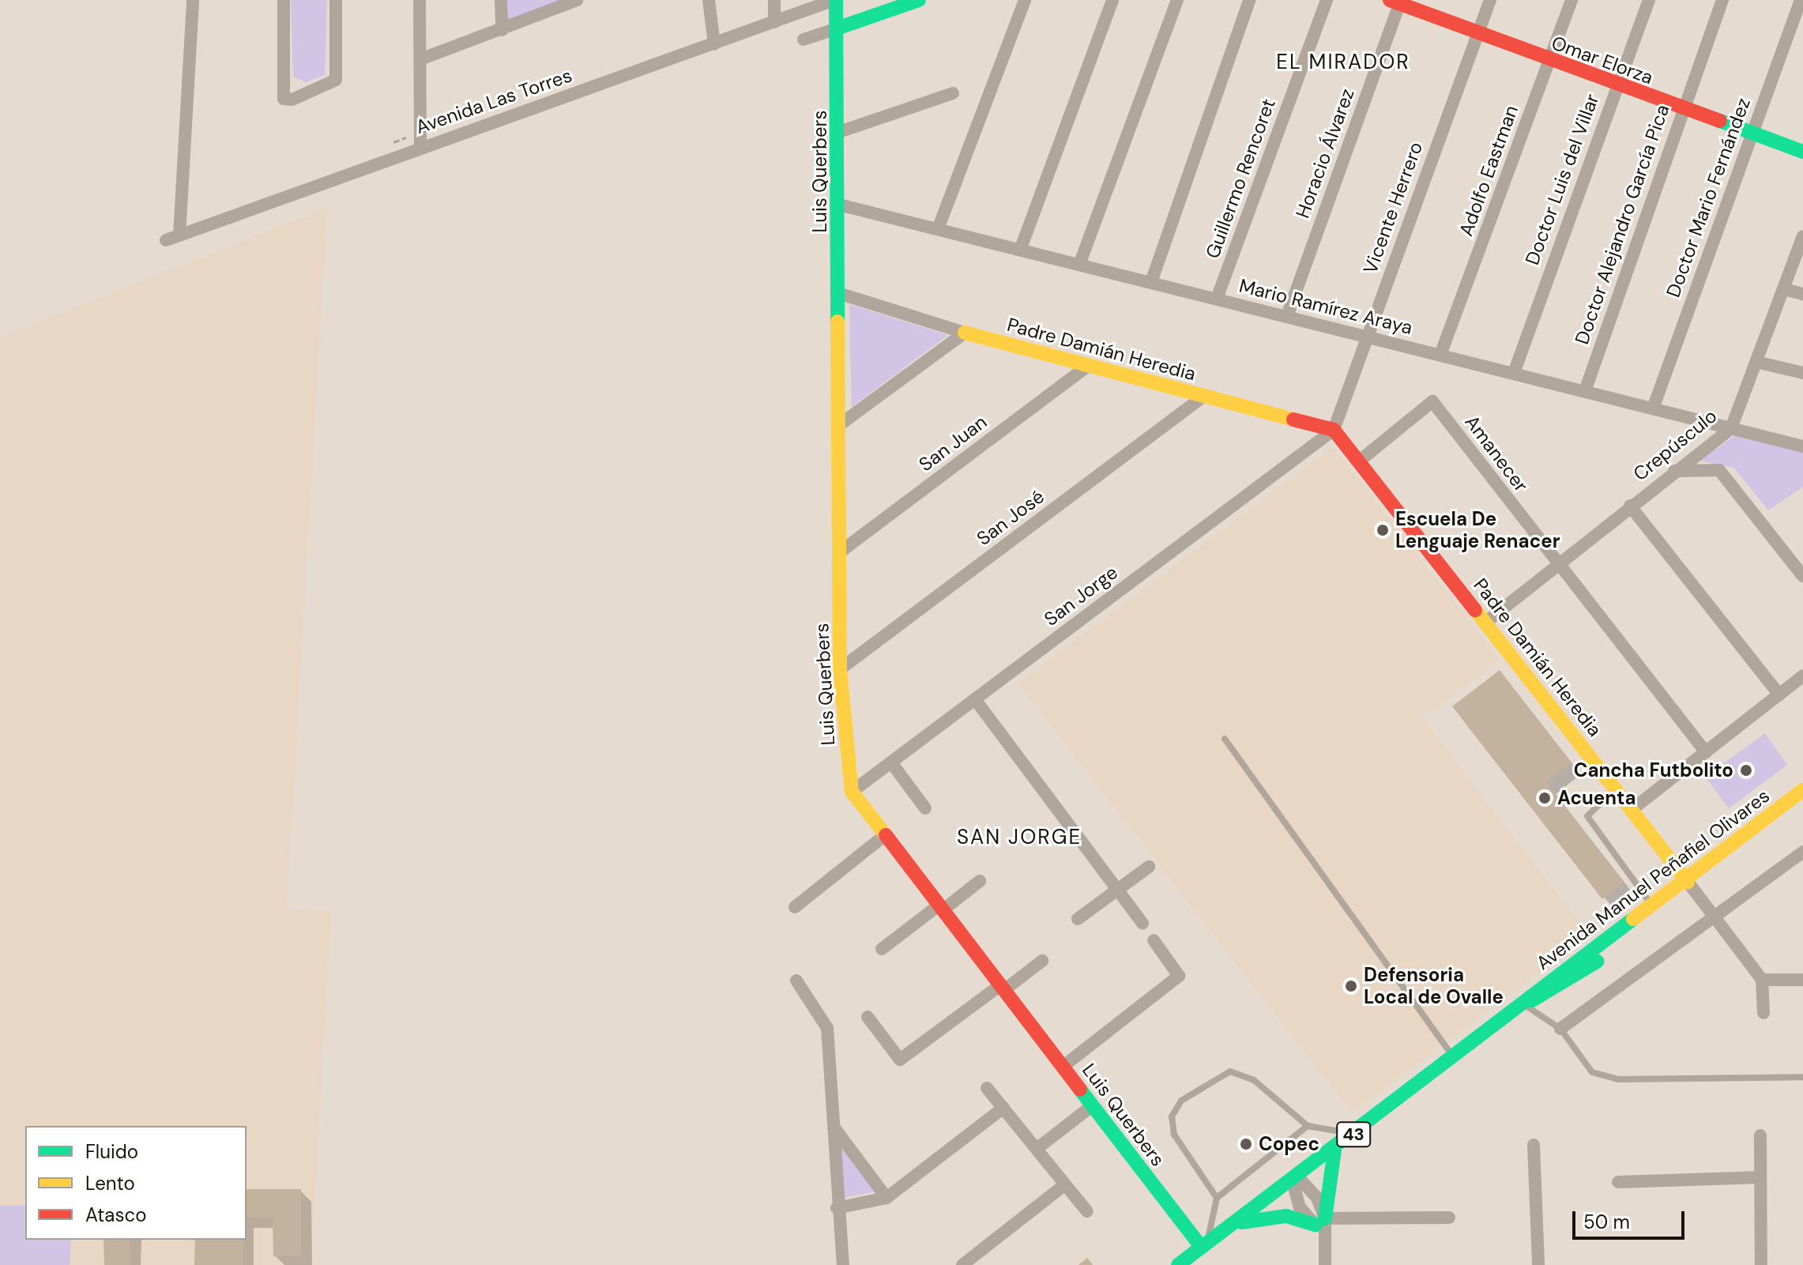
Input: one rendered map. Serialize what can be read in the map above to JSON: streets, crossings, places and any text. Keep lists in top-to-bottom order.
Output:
{
  "streets": {
    "street": [
      "Omar Elorza",
      "Avenida Las Torres",
      "Horacio Álvarez",
      "Adolfo Eastman",
      "Luis Querbers",
      "Guillermo Rencoret",
      "Doctor Luis del Villar",
      "Doctor Mario Fernández",
      "Vicente Herrero",
      "Doctor Alejandro García Pica",
      "Mario Ramírez Araya",
      "Padre Damián Heredia",
      "San Juan",
      "Crepúsculo",
      "Amanecer",
      "San José",
      "San Jorge",
      "Avenida Manuel Peñafiel Olivares",
      "43"
    ]
  },
  "crossings": [
    ["Omar Elorza", "Horacio Álvarez"],
    ["Omar Elorza", "Adolfo Eastman"],
    ["Omar Elorza", "Doctor Luis del Villar"],
    ["Omar Elorza", "Doctor Mario Fernández"],
    ["Omar Elorza", "Vicente Herrero"],
    ["Omar Elorza", "Doctor Alejandro García Pica"],
    ["Avenida Las Torres", "Luis Querbers"],
    ["Horacio Álvarez", "Mario Ramírez Araya"],
    ["Adolfo Eastman", "Mario Ramírez Araya"],
    ["Luis Querbers", "Mario Ramírez Araya"],
    ["Luis Querbers", "Padre Damián Heredia"],
    ["Luis Querbers", "San Juan"],
    ["Luis Querbers", "San José"],
    ["Luis Querbers", "San Jorge"],
    ["Luis Querbers", "Avenida Manuel Peñafiel Olivares"],
    ["Guillermo Rencoret", "Mario Ramírez Araya"],
    ["Doctor Luis del Villar", "Mario Ramírez Araya"],
    ["Doctor Mario Fernández", "Mario Ramírez Araya"],
    ["Vicente Herrero", "Mario Ramírez Araya"],
    ["Vicente Herrero", "Padre Damián Heredia"],
    ["Vicente Herrero", "San Jorge"],
    ["Doctor Alejandro García Pica", "Mario Ramírez Araya"],
    ["Mario Ramírez Araya", "Crepúsculo"],
    ["Padre Damián Heredia", "San Juan"],
    ["Padre Damián Heredia", "Crepúsculo"],
    ["Padre Damián Heredia", "Amanecer"],
    ["Padre Damián Heredia", "San José"],
    ["Padre Damián Heredia", "San Jorge"],
    ["Padre Damián Heredia", "Avenida Manuel Peñafiel Olivares"],
    ["Crepúsculo", "Amanecer"]
  ],
  "districts": ["EL MIRADOR", "SAN JORGE"],
  "places": [
    "Escuela De Lenguaje Renacer",
    "Cancha Futbolito",
    "Acuenta",
    "Defensoria Local de Ovalle",
    "Copec"
  ],
  "legend": ["Fluido", "Lento", "Atasco"],
  "scale_bar": "50 m"
}
